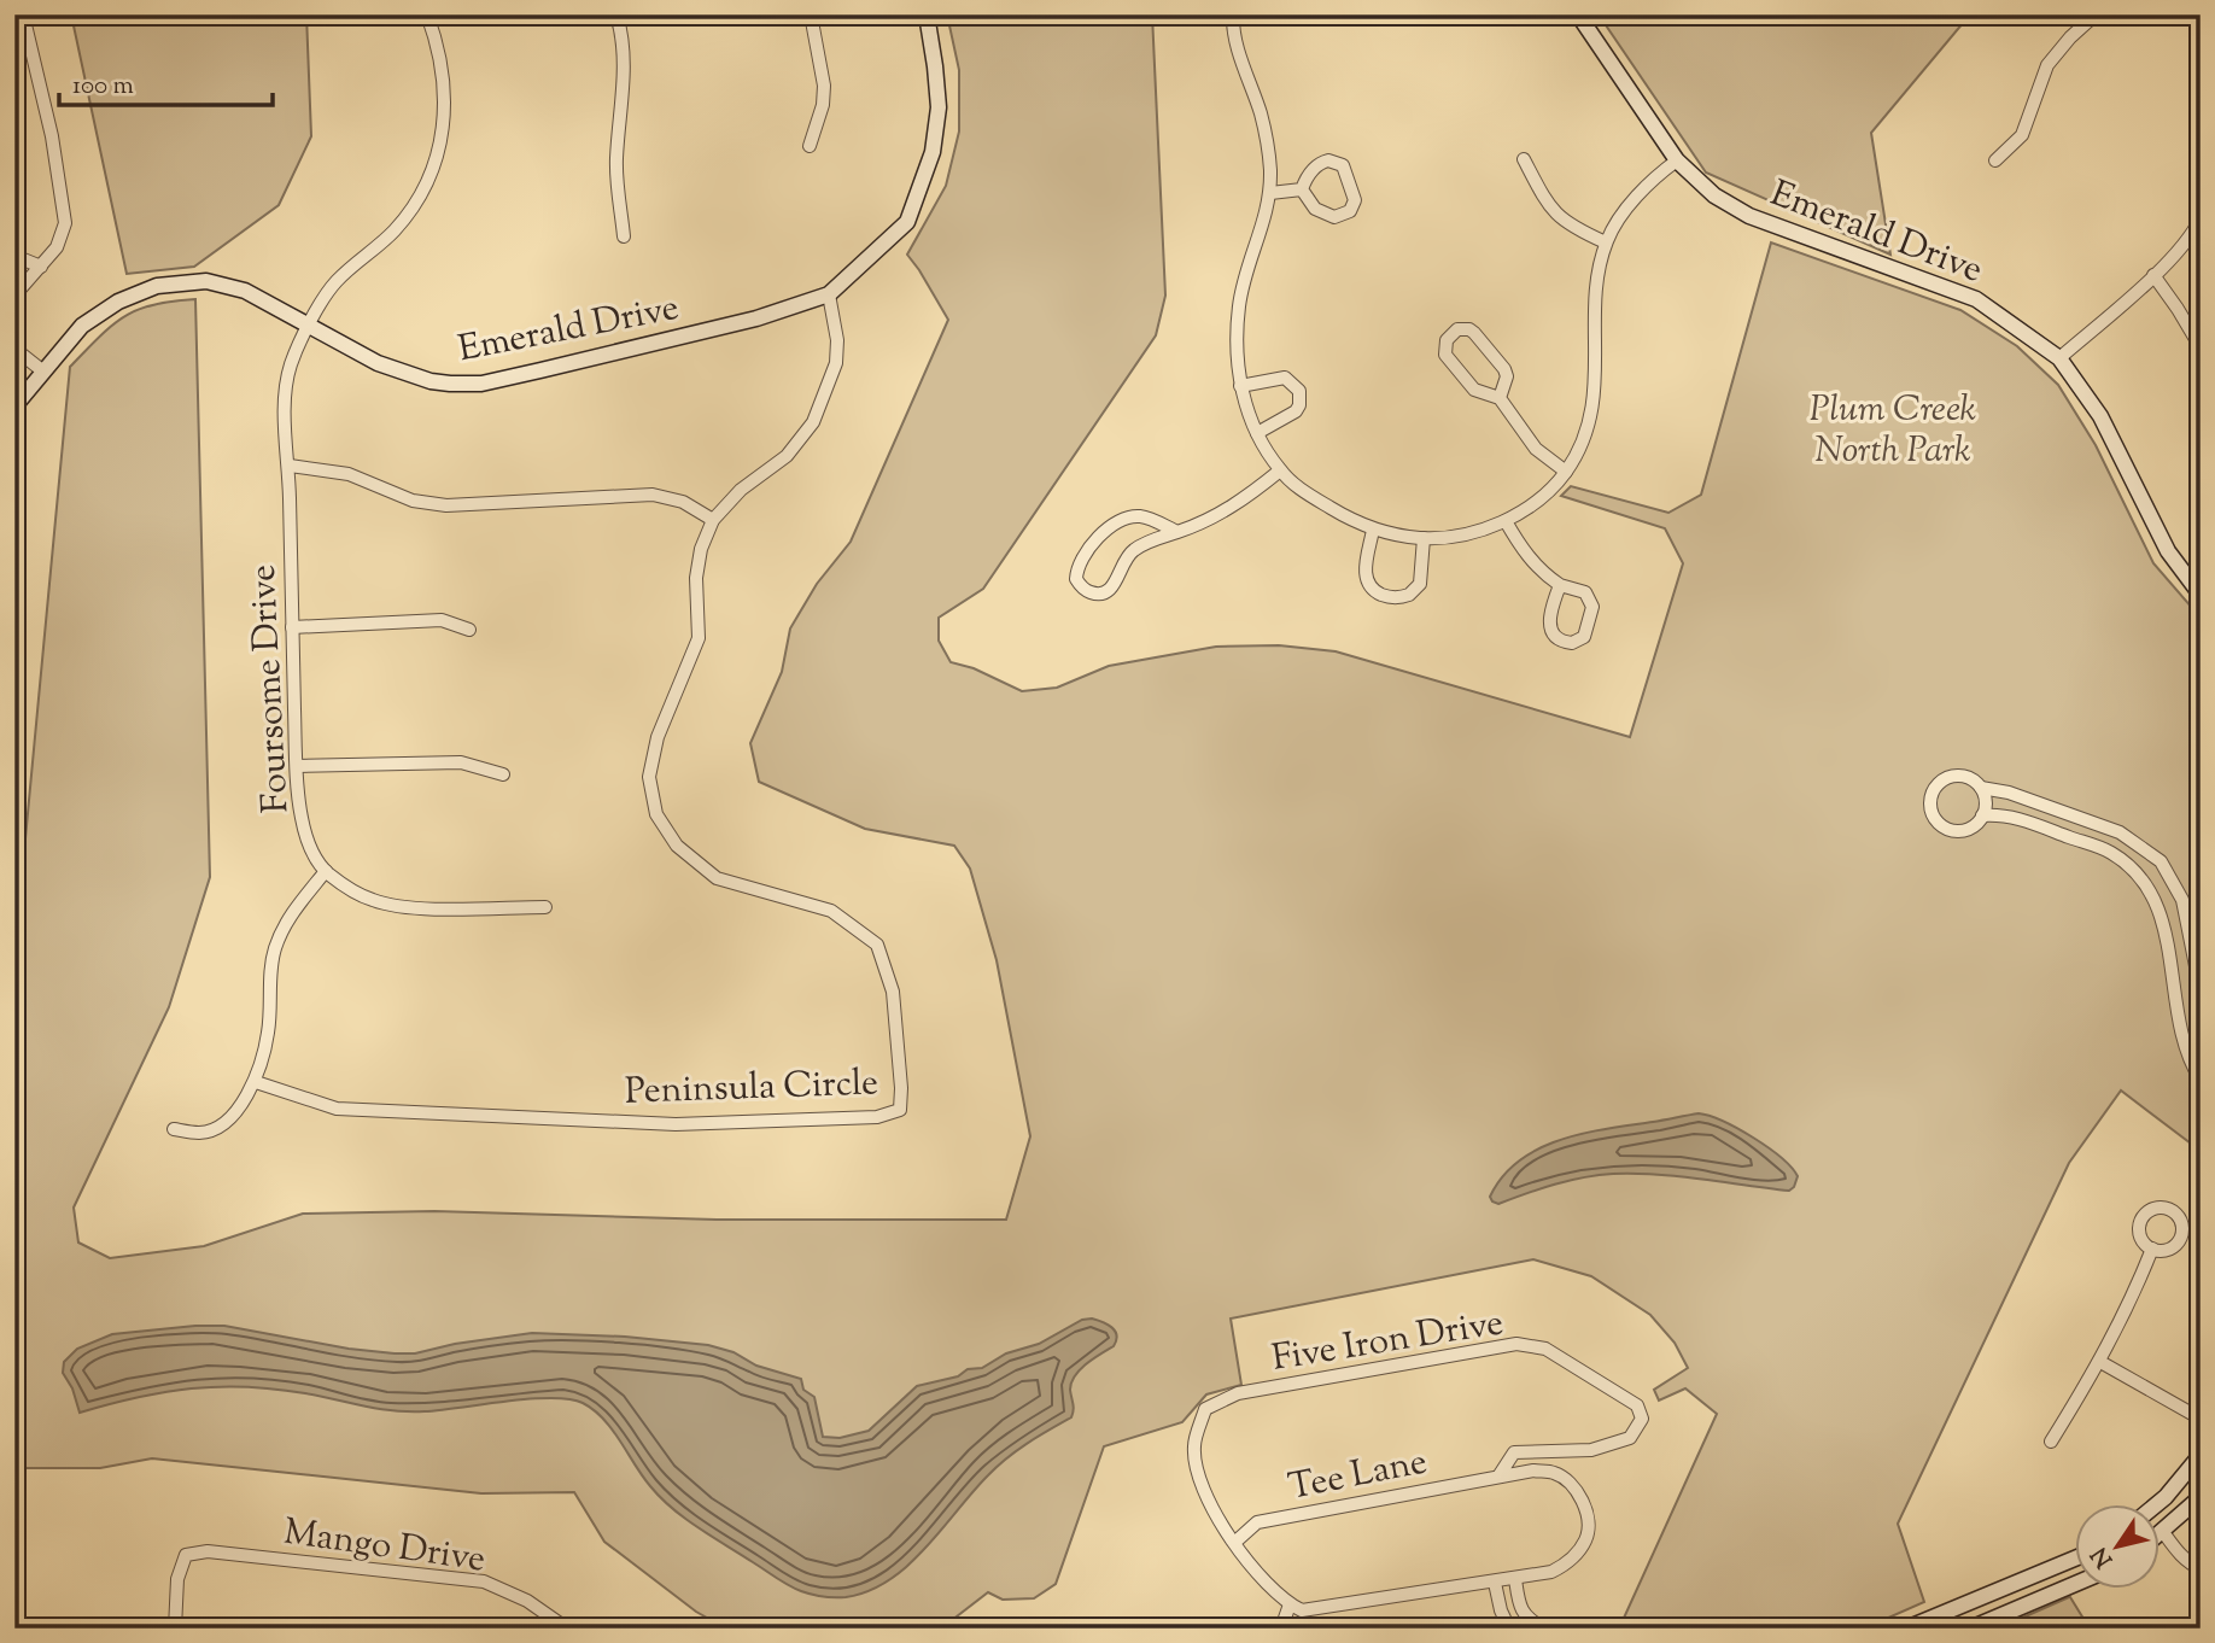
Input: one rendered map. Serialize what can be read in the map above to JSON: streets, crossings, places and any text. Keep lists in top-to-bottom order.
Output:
{
  "streets": {
    "street": [
      "Emerald Drive",
      "Foursome Drive",
      "Peninsula Circle",
      "Five Iron Drive",
      "Tee Lane",
      "Mango Drive"
    ]
  },
  "crossings": [
    ["Emerald Drive", "Foursome Drive"],
    ["Emerald Drive", "Peninsula Circle"],
    ["Five Iron Drive", "Tee Lane"]
  ],
  "parks": ["Plum Creek North Park"],
  "scale_bar": "100 m",
  "north": "bottom left"
}
